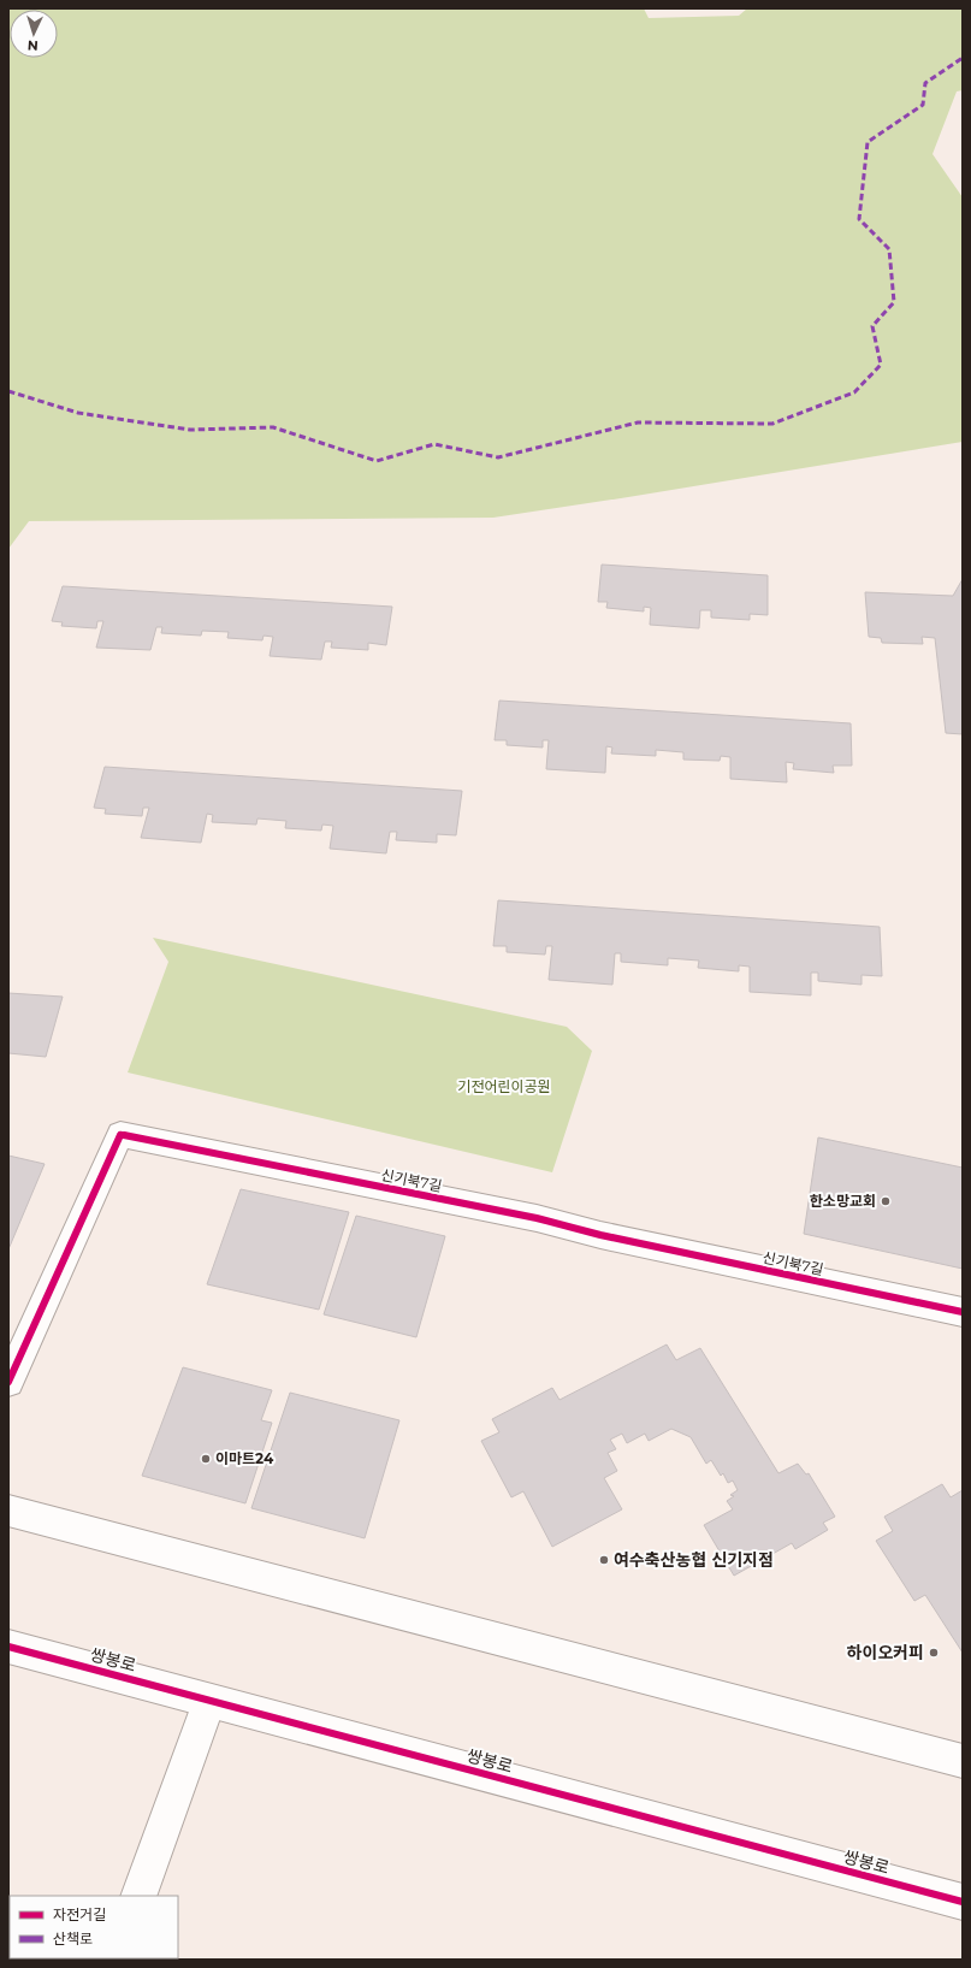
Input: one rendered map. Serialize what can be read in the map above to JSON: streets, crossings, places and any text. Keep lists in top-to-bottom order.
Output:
{
  "streets": {
    "street": ["신기북7길", "쌍봉로"]
  },
  "parks": ["기전어린이공원"],
  "places": [
    "한소망교회",
    "이마트24",
    "여수축산농협 신기지점",
    "하이오커피"
  ],
  "legend": ["자전거길", "산책로"],
  "north": "bottom"
}
